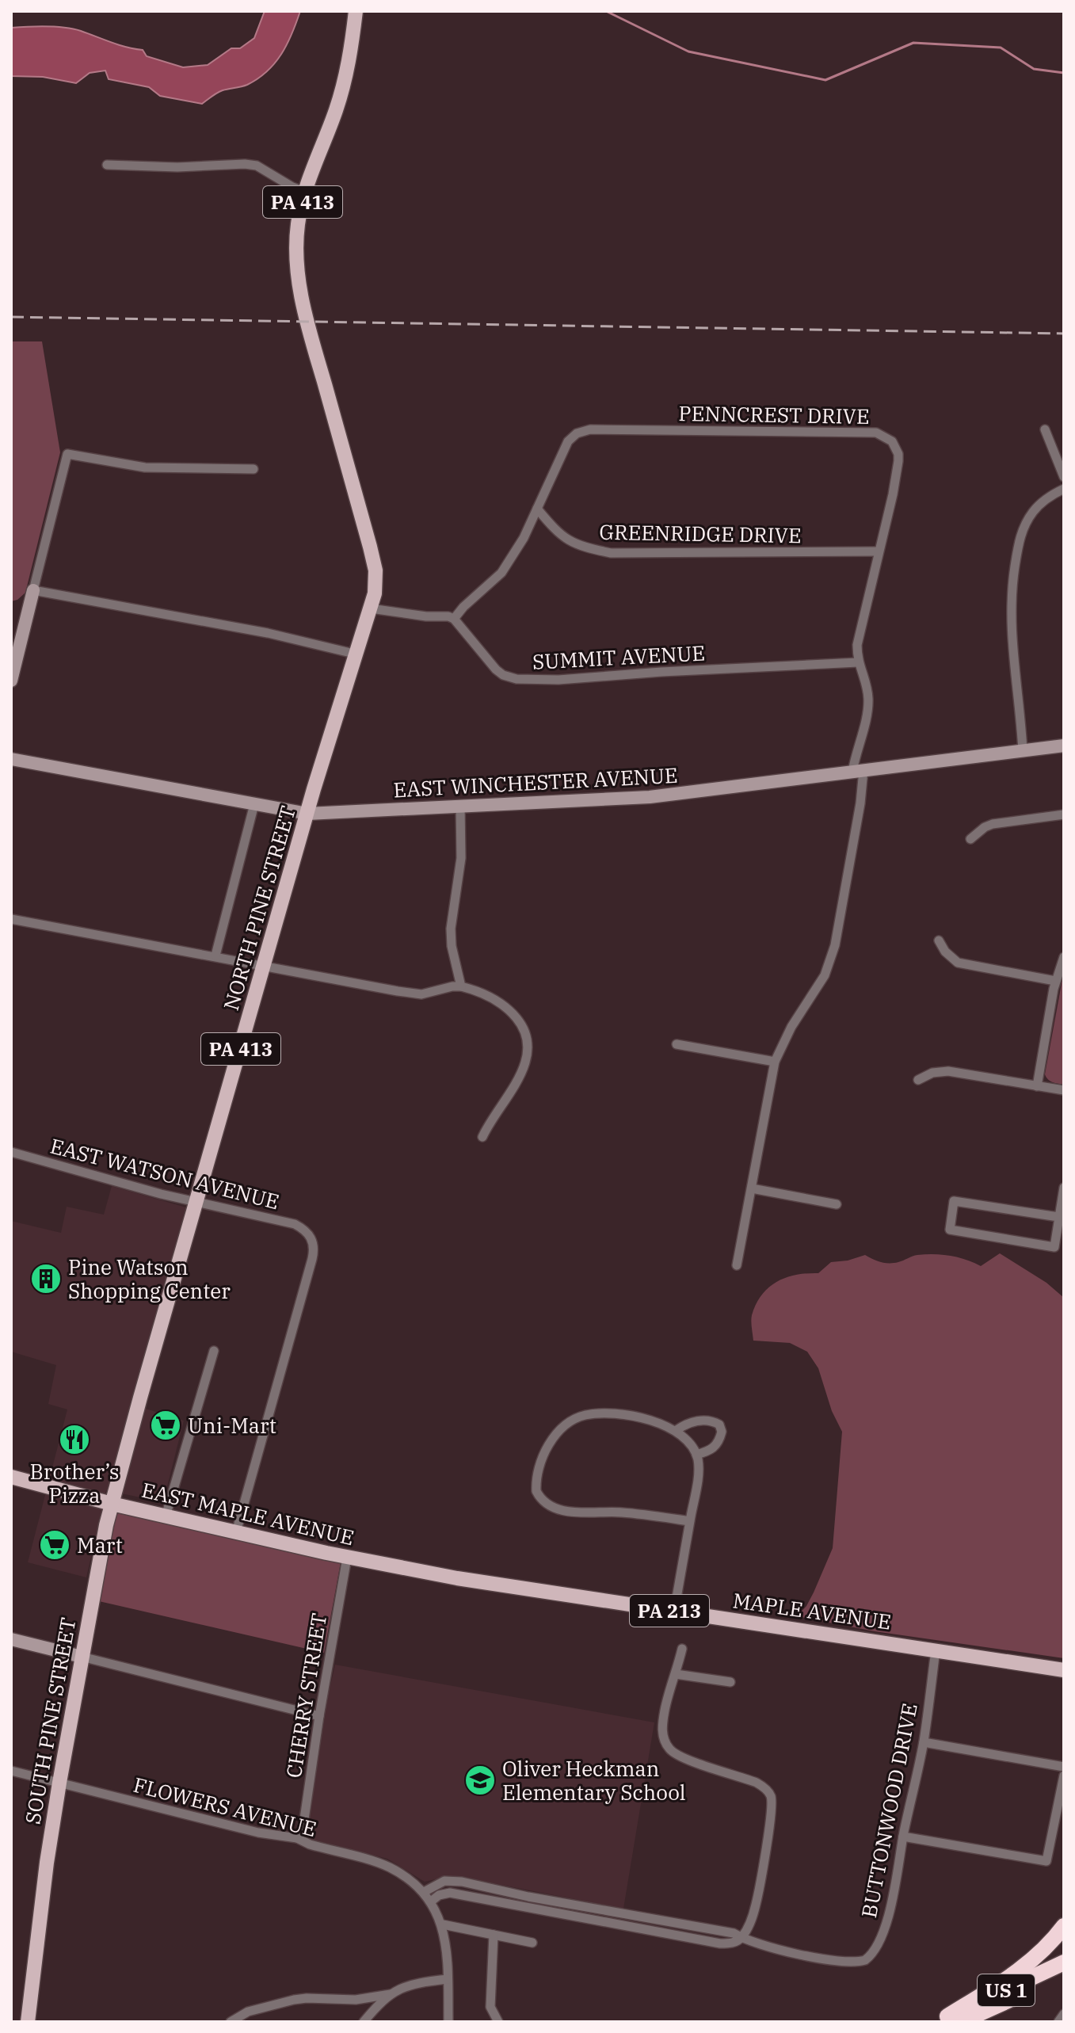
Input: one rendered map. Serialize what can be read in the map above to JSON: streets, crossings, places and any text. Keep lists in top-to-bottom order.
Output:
{
  "streets": {
    "highway": ["US 1"],
    "main road": [
      "PA 413",
      "EAST WINCHESTER AVENUE",
      "NORTH PINE STREET",
      "EAST MAPLE AVENUE",
      "PA 213",
      "MAPLE AVENUE",
      "SOUTH PINE STREET"
    ],
    "street": [
      "PENNCREST DRIVE",
      "GREENRIDGE DRIVE",
      "SUMMIT AVENUE",
      "EAST WATSON AVENUE",
      "CHERRY STREET",
      "FLOWERS AVENUE",
      "BUTTONWOOD DRIVE"
    ]
  },
  "crossings": [
    ["PA 413", "NORTH PINE STREET"],
    ["PENNCREST DRIVE", "GREENRIDGE DRIVE"],
    ["PENNCREST DRIVE", "SUMMIT AVENUE"],
    ["PENNCREST DRIVE", "EAST WINCHESTER AVENUE"],
    ["EAST WINCHESTER AVENUE", "NORTH PINE STREET"],
    ["NORTH PINE STREET", "EAST WATSON AVENUE"],
    ["NORTH PINE STREET", "EAST MAPLE AVENUE"],
    ["NORTH PINE STREET", "SOUTH PINE STREET"],
    ["EAST WATSON AVENUE", "EAST MAPLE AVENUE"],
    ["EAST MAPLE AVENUE", "MAPLE AVENUE"],
    ["EAST MAPLE AVENUE", "CHERRY STREET"],
    ["EAST MAPLE AVENUE", "SOUTH PINE STREET"],
    ["MAPLE AVENUE", "BUTTONWOOD DRIVE"],
    ["CHERRY STREET", "FLOWERS AVENUE"],
    ["SOUTH PINE STREET", "FLOWERS AVENUE"],
    ["FLOWERS AVENUE", "BUTTONWOOD DRIVE"]
  ],
  "places": {
    "building": ["Pine Watson Shopping Center"],
    "supermarket": ["Uni-Mart", "Mart"],
    "restaurant": ["Brother’s Pizza"],
    "school or university": ["Oliver Heckman Elementary School"]
  }
}
